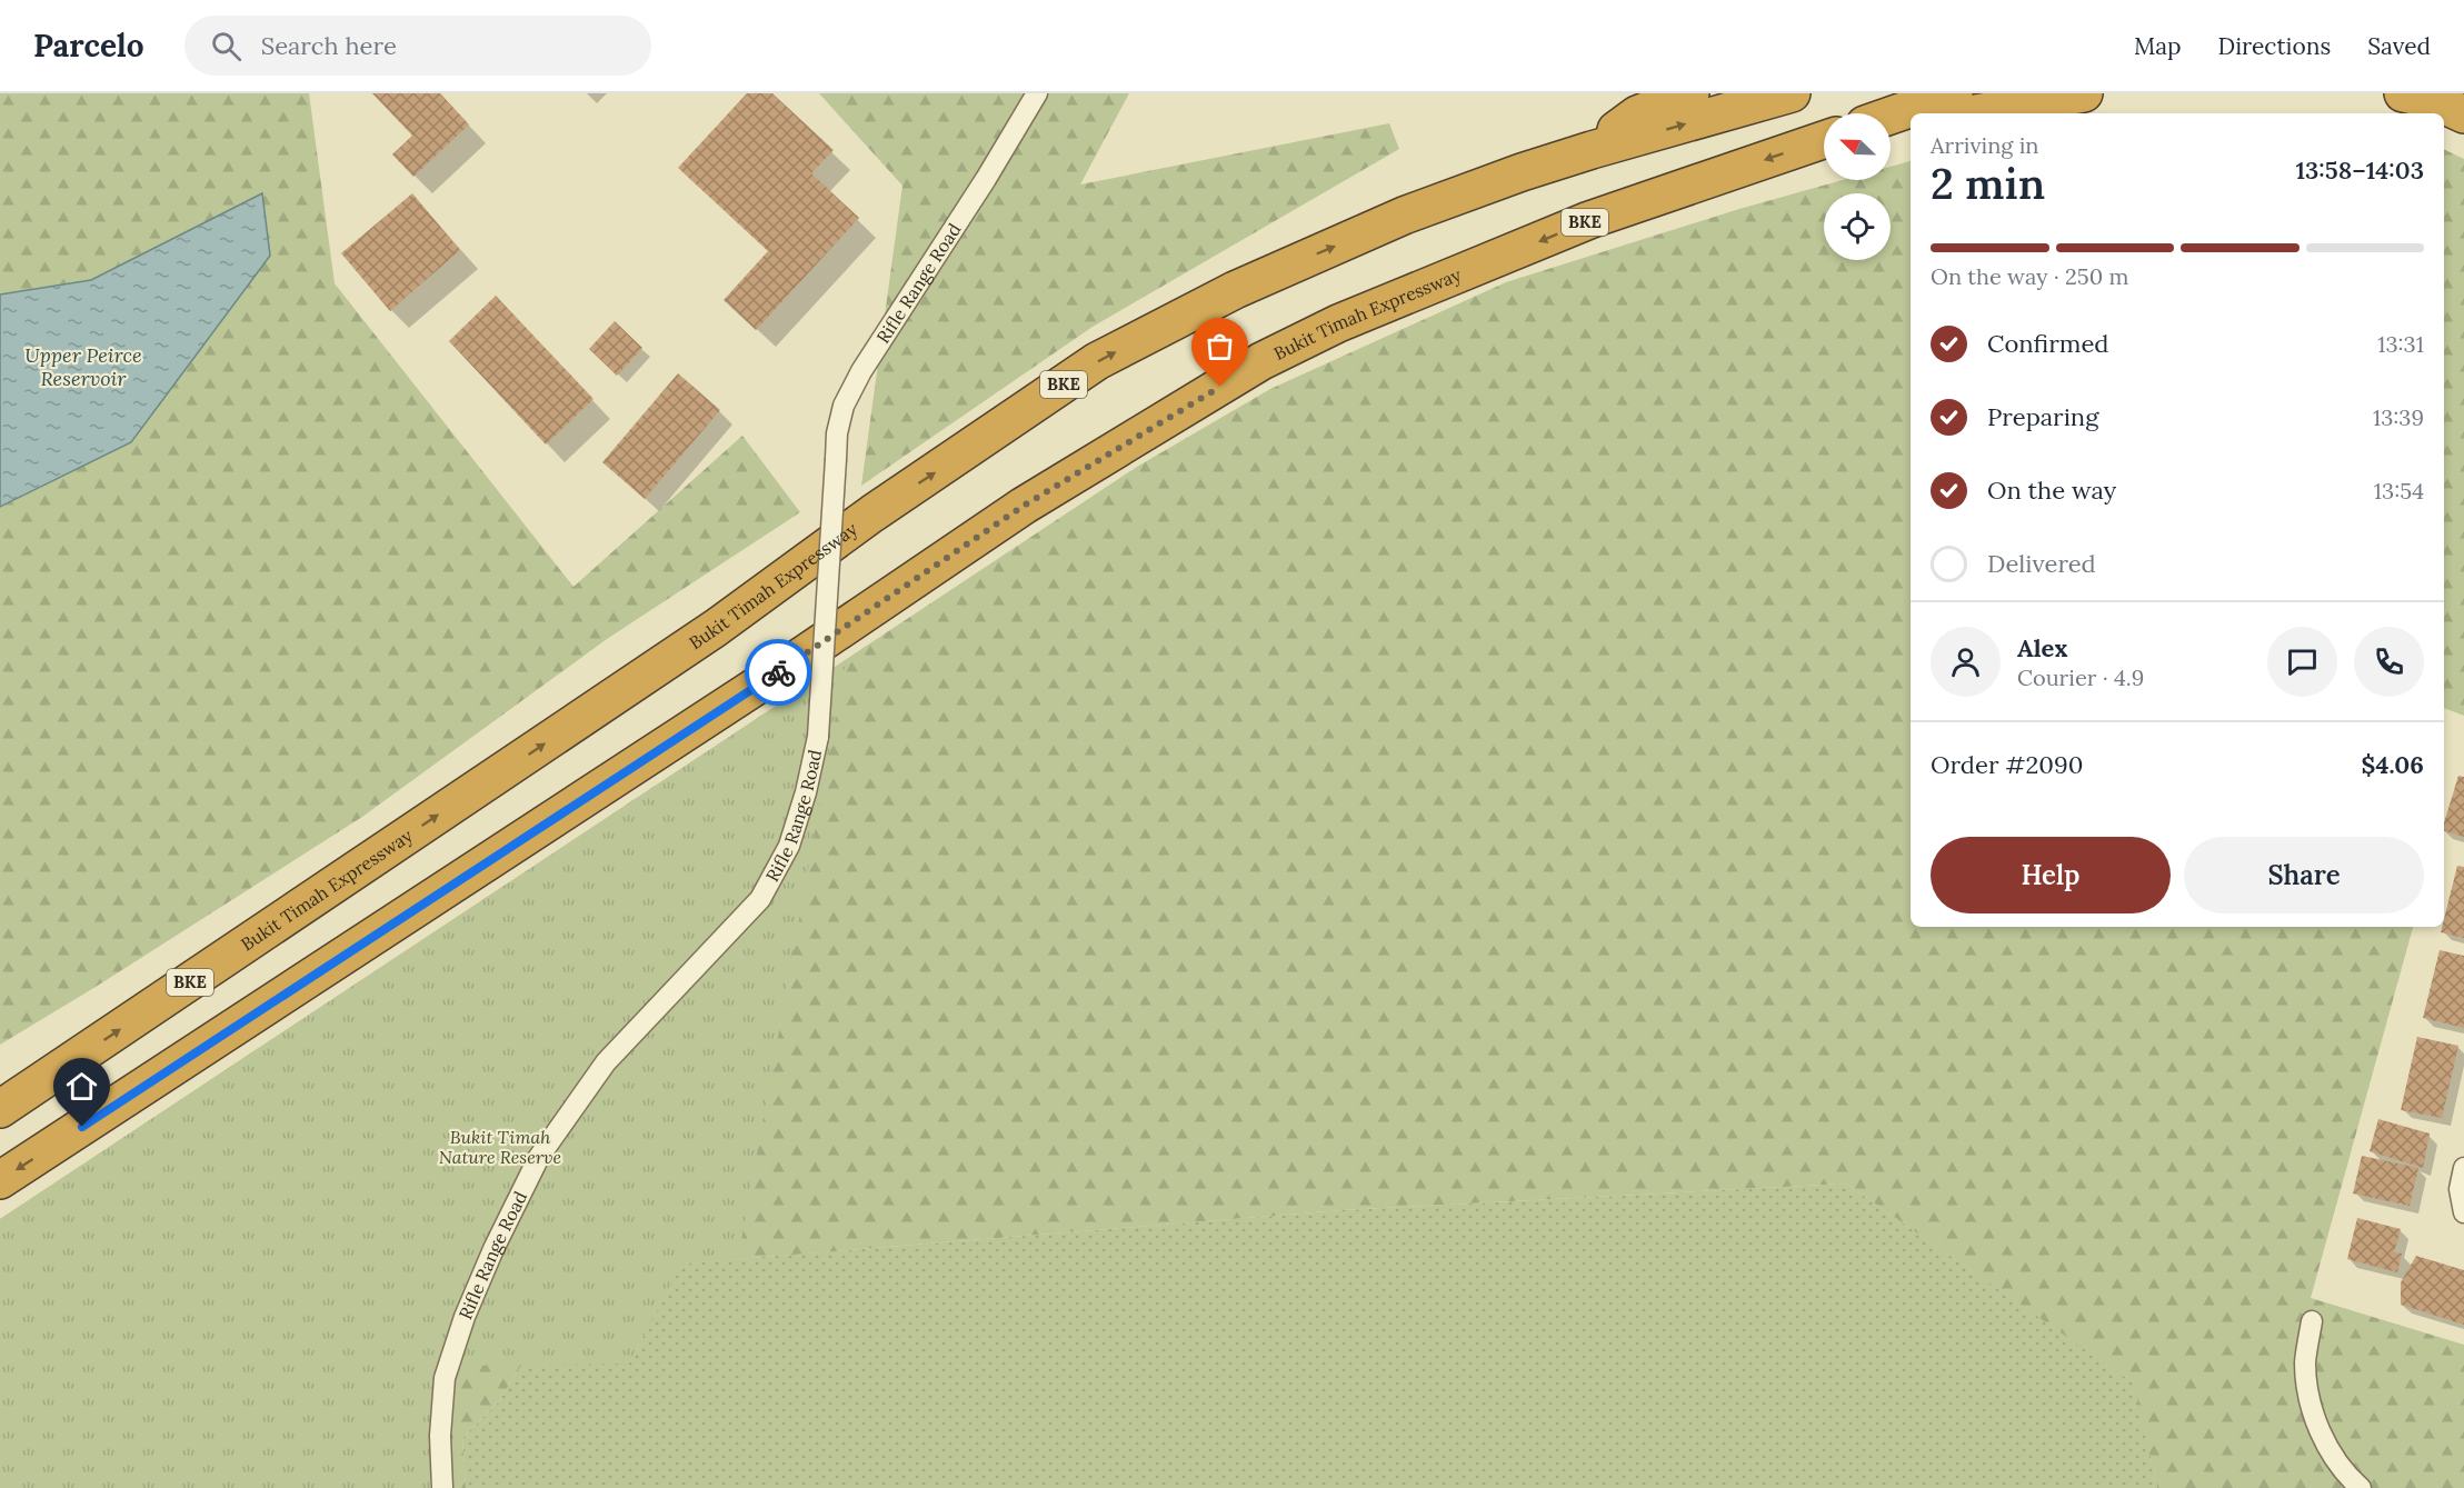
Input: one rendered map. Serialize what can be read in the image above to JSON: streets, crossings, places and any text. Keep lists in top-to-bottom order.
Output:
{
  "streets": {
    "highway": ["BKE", "Bukit Timah Expressway"],
    "street": ["Rifle Range Road"]
  },
  "crossings": [
    ["BKE", "Bukit Timah Expressway"]
  ],
  "water": ["Upper Peirce Reservoir"],
  "parks": ["Bukit Timah Nature Reserve"],
  "north": "top left",
  "page": {
    "header": "Parcelo",
    "search": "Search here",
    "nav": ["Map", "Directions", "Saved"],
    "heading": ["2 min", "Arriving in", "13:58–14:03"],
    "panel": [
      "Alex",
      "Courier · 4.9",
      "Order #2090",
      "$4.06"
    ],
    "bar": "On the way · 250 m",
    "list": [
      ["Confirmed", "13:31"],
      ["Preparing", "13:39"],
      ["On the way", "13:54"],
      "Delivered"
    ],
    "buttons": ["Help", "Share"]
  }
}
